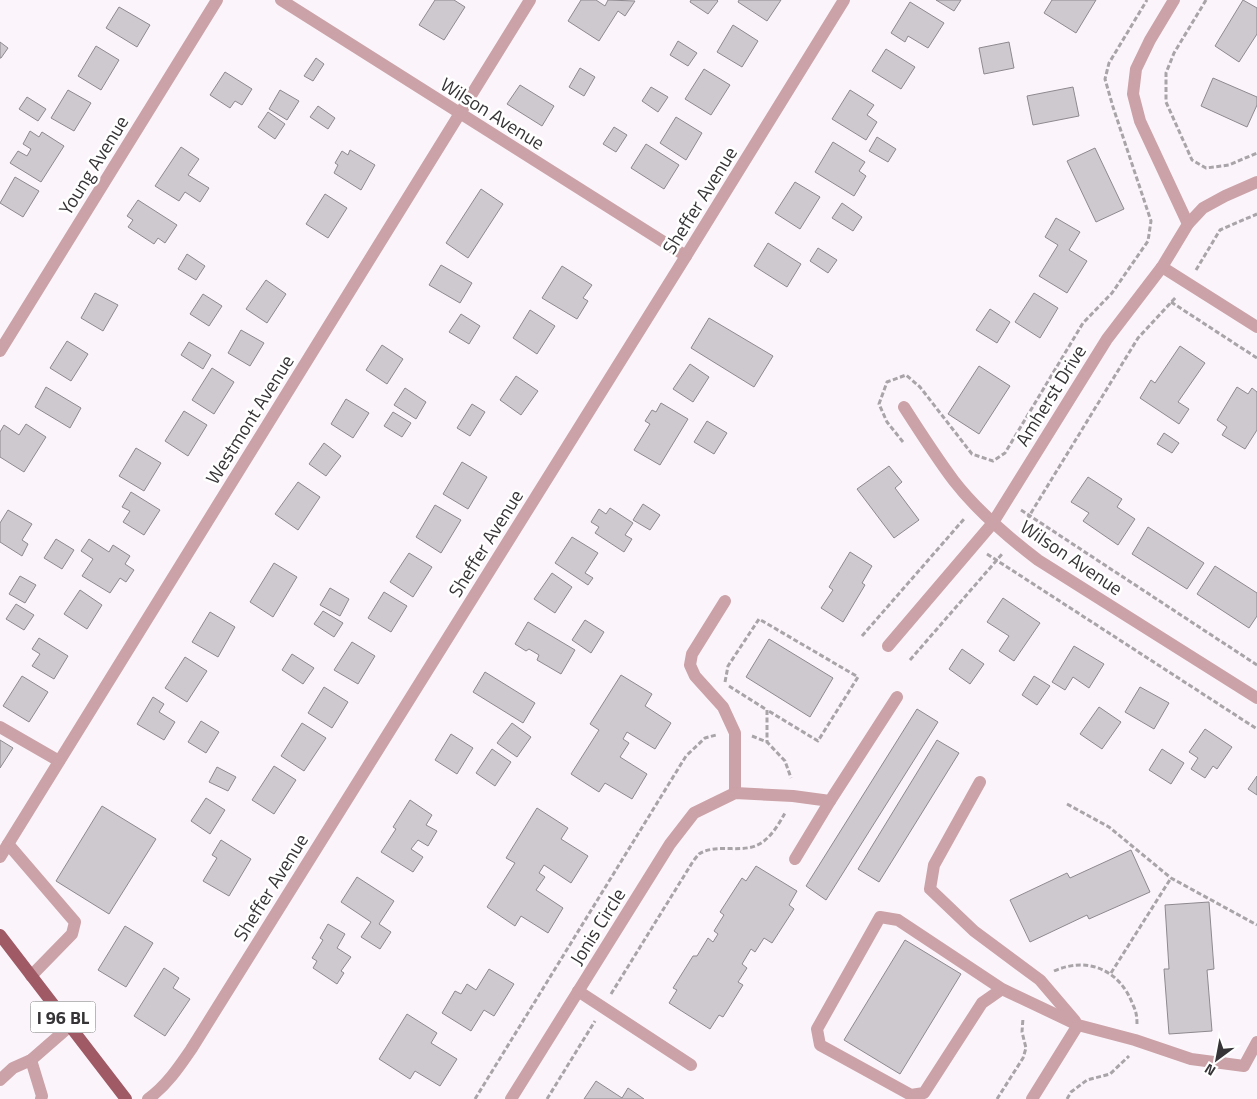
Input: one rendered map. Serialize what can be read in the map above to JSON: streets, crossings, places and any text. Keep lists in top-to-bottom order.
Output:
{
  "streets": {
    "main road": ["I 96 BL"],
    "street": [
      "Wilson Avenue",
      "Young Avenue",
      "Sheffer Avenue",
      "Amherst Drive",
      "Westmont Avenue",
      "Jonis Circle"
    ]
  },
  "crossings": [
    ["Wilson Avenue", "Sheffer Avenue"],
    ["Wilson Avenue", "Amherst Drive"],
    ["Wilson Avenue", "Westmont Avenue"]
  ],
  "north": "bottom left"
}
